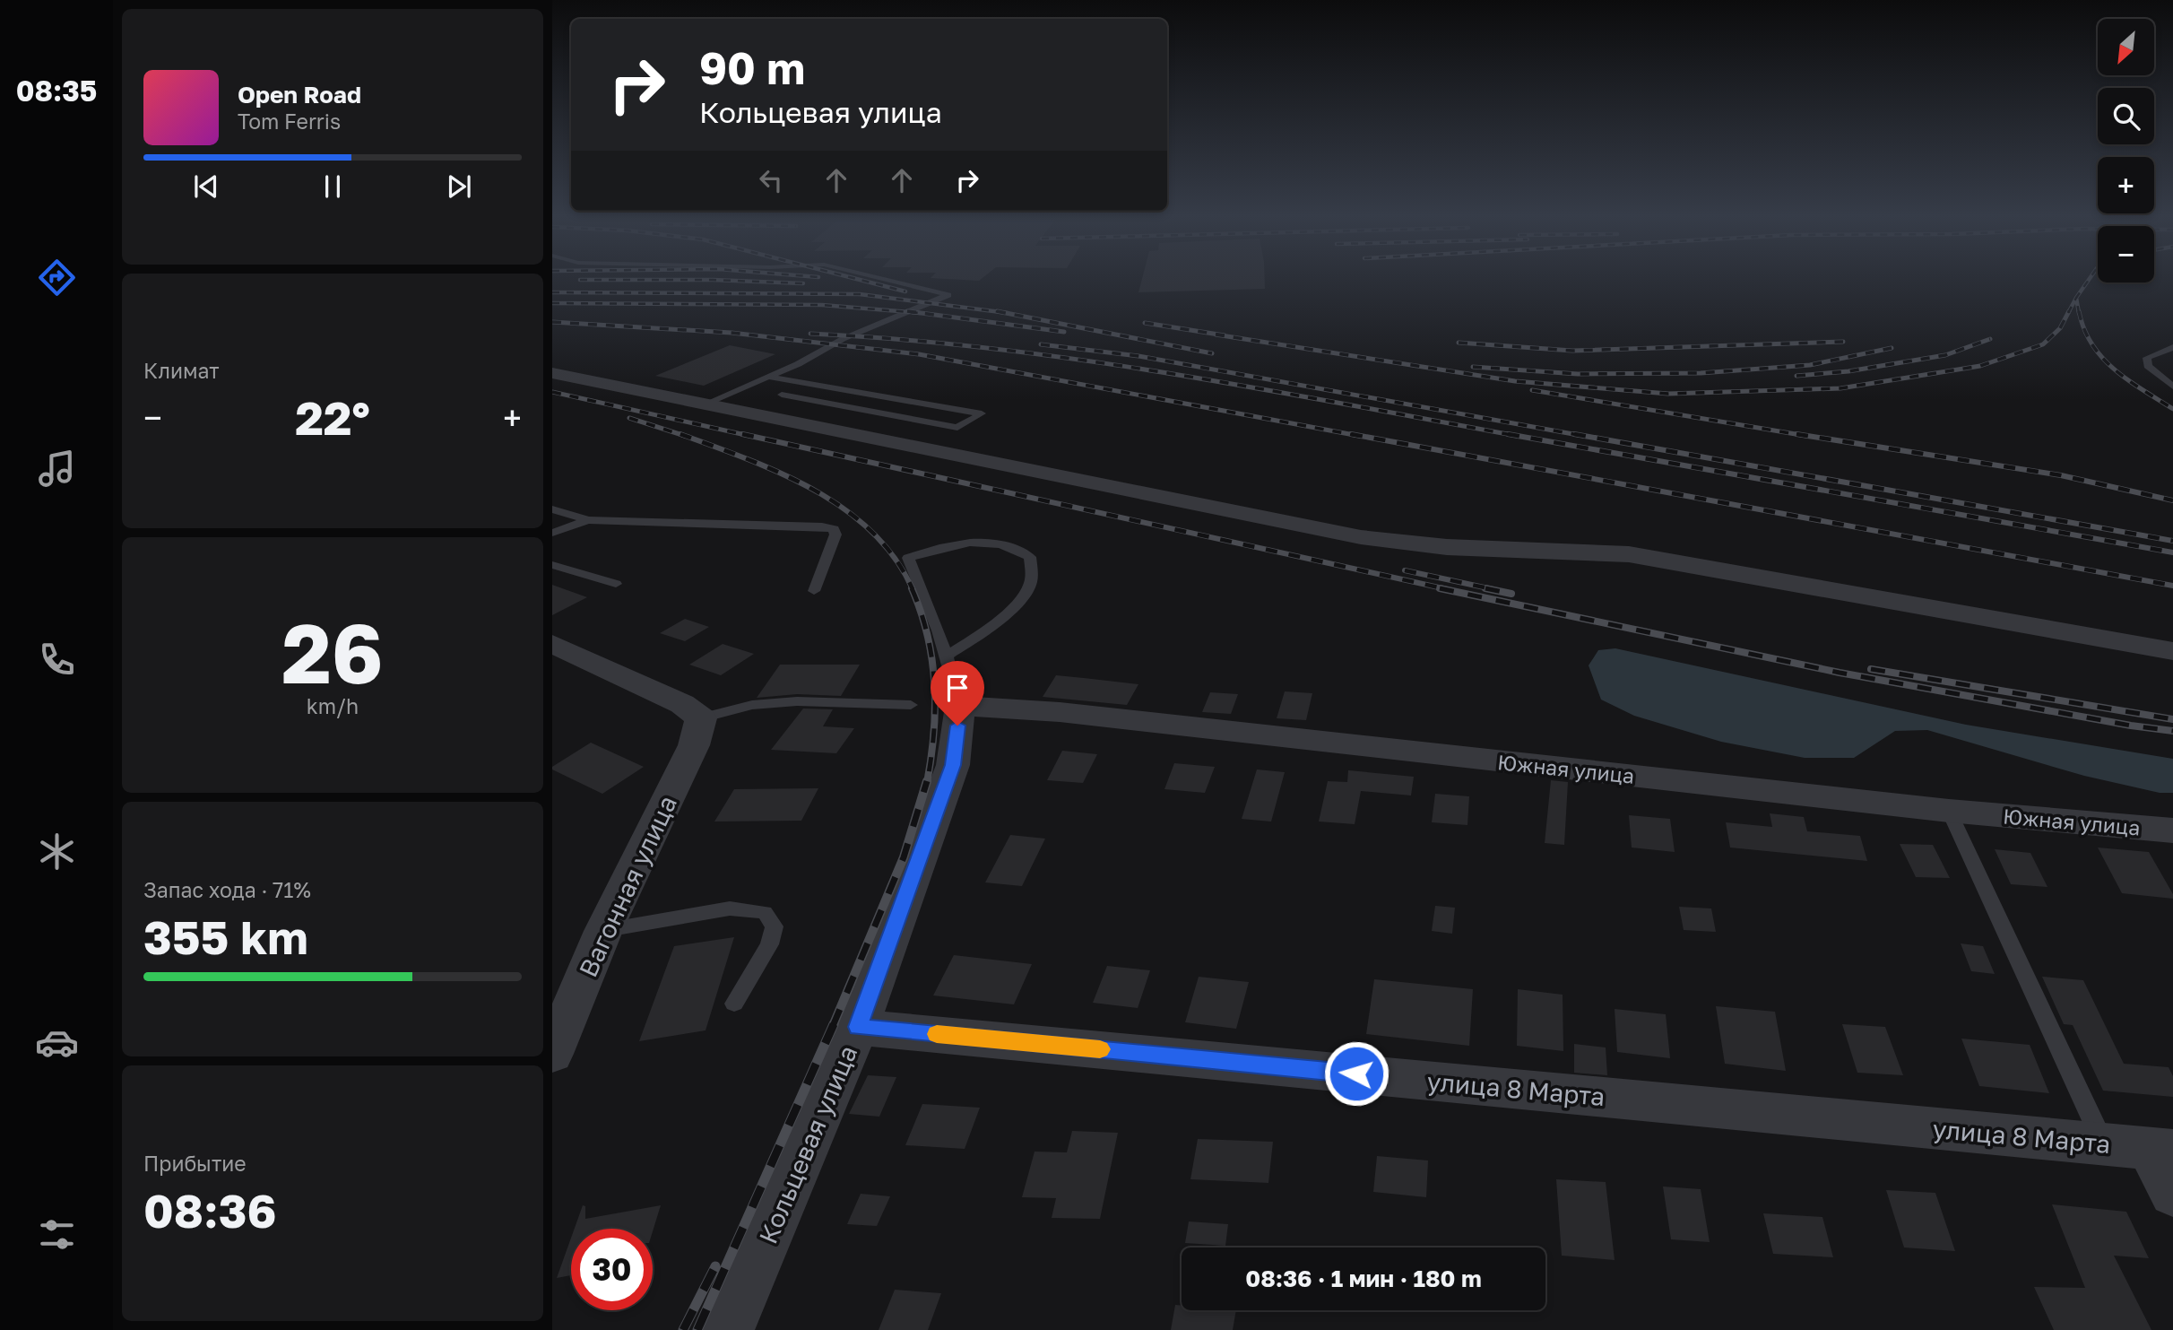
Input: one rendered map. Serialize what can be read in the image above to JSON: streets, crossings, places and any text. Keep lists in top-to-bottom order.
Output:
{
  "streets": {
    "street": [
      "Южная улица",
      "Вагонная улица",
      "улица 8 Марта",
      "Кольцевая улица"
    ]
  },
  "crossings": [
    ["Южная улица", "Кольцевая улица"],
    ["улица 8 Марта", "Кольцевая улица"]
  ],
  "north": "bottom left",
  "page": {
    "tabs": "08:35",
    "map_buttons": ["+", "−"],
    "turn": ["90 m", "Кольцевая улица"],
    "song": ["Open Road", "Tom Ferris"],
    "tile": [
      "Климат",
      ["26", "km/h"],
      ["Запас хода · 71%", "355 km"],
      ["Прибытие", "08:36"]
    ],
    "heat": ["−", "22°", "+"],
    "limit": "30",
    "trip": "08:36 · 1 мин · 180 m"
  }
}
